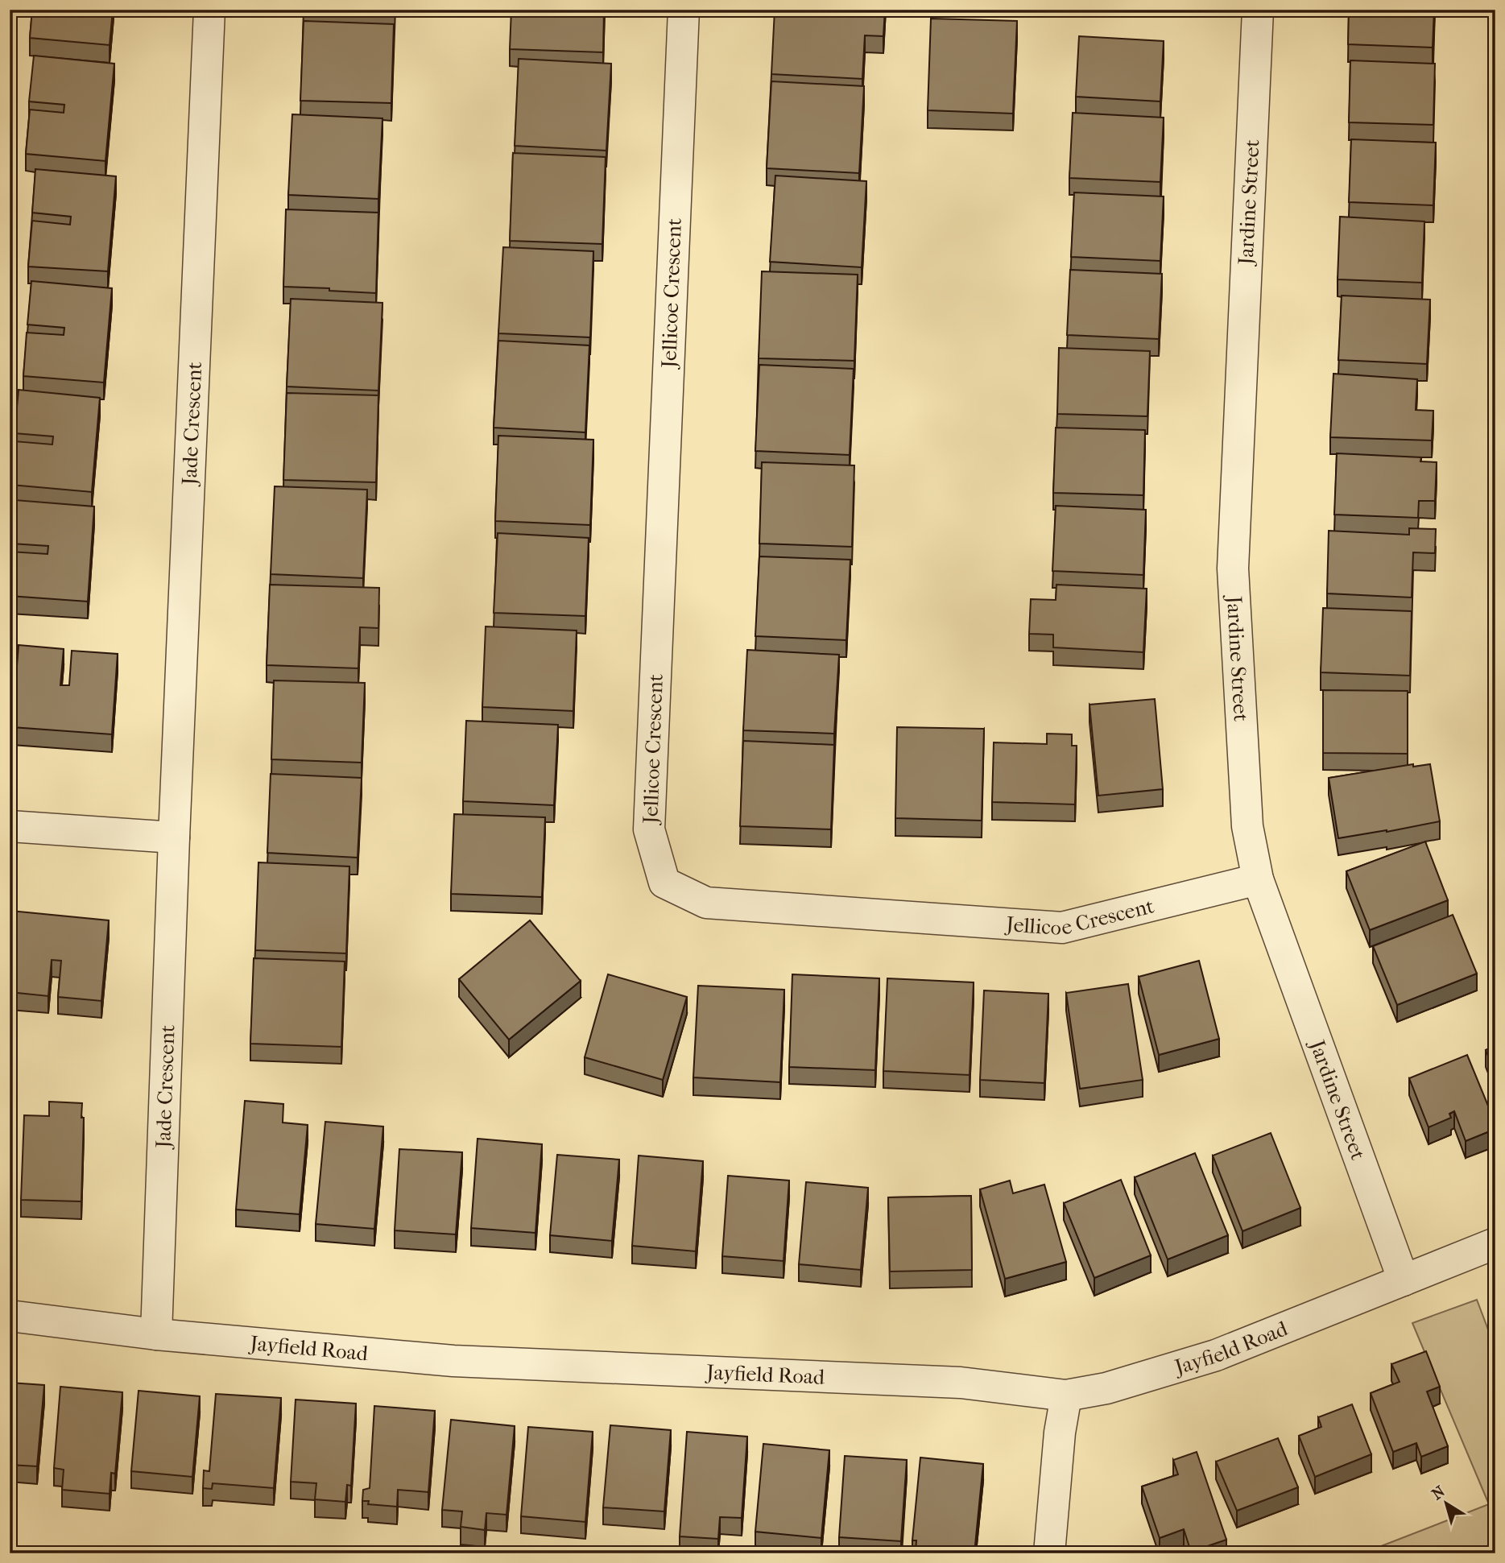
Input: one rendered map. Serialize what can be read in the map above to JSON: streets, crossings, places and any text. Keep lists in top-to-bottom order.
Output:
{
  "streets": {
    "street": [
      "Jardine Street",
      "Jellicoe Crescent",
      "Jade Crescent",
      "Jayfield Road"
    ]
  },
  "crossings": [
    ["Jardine Street", "Jellicoe Crescent"],
    ["Jardine Street", "Jayfield Road"],
    ["Jade Crescent", "Jayfield Road"]
  ],
  "north": "top left"
}
